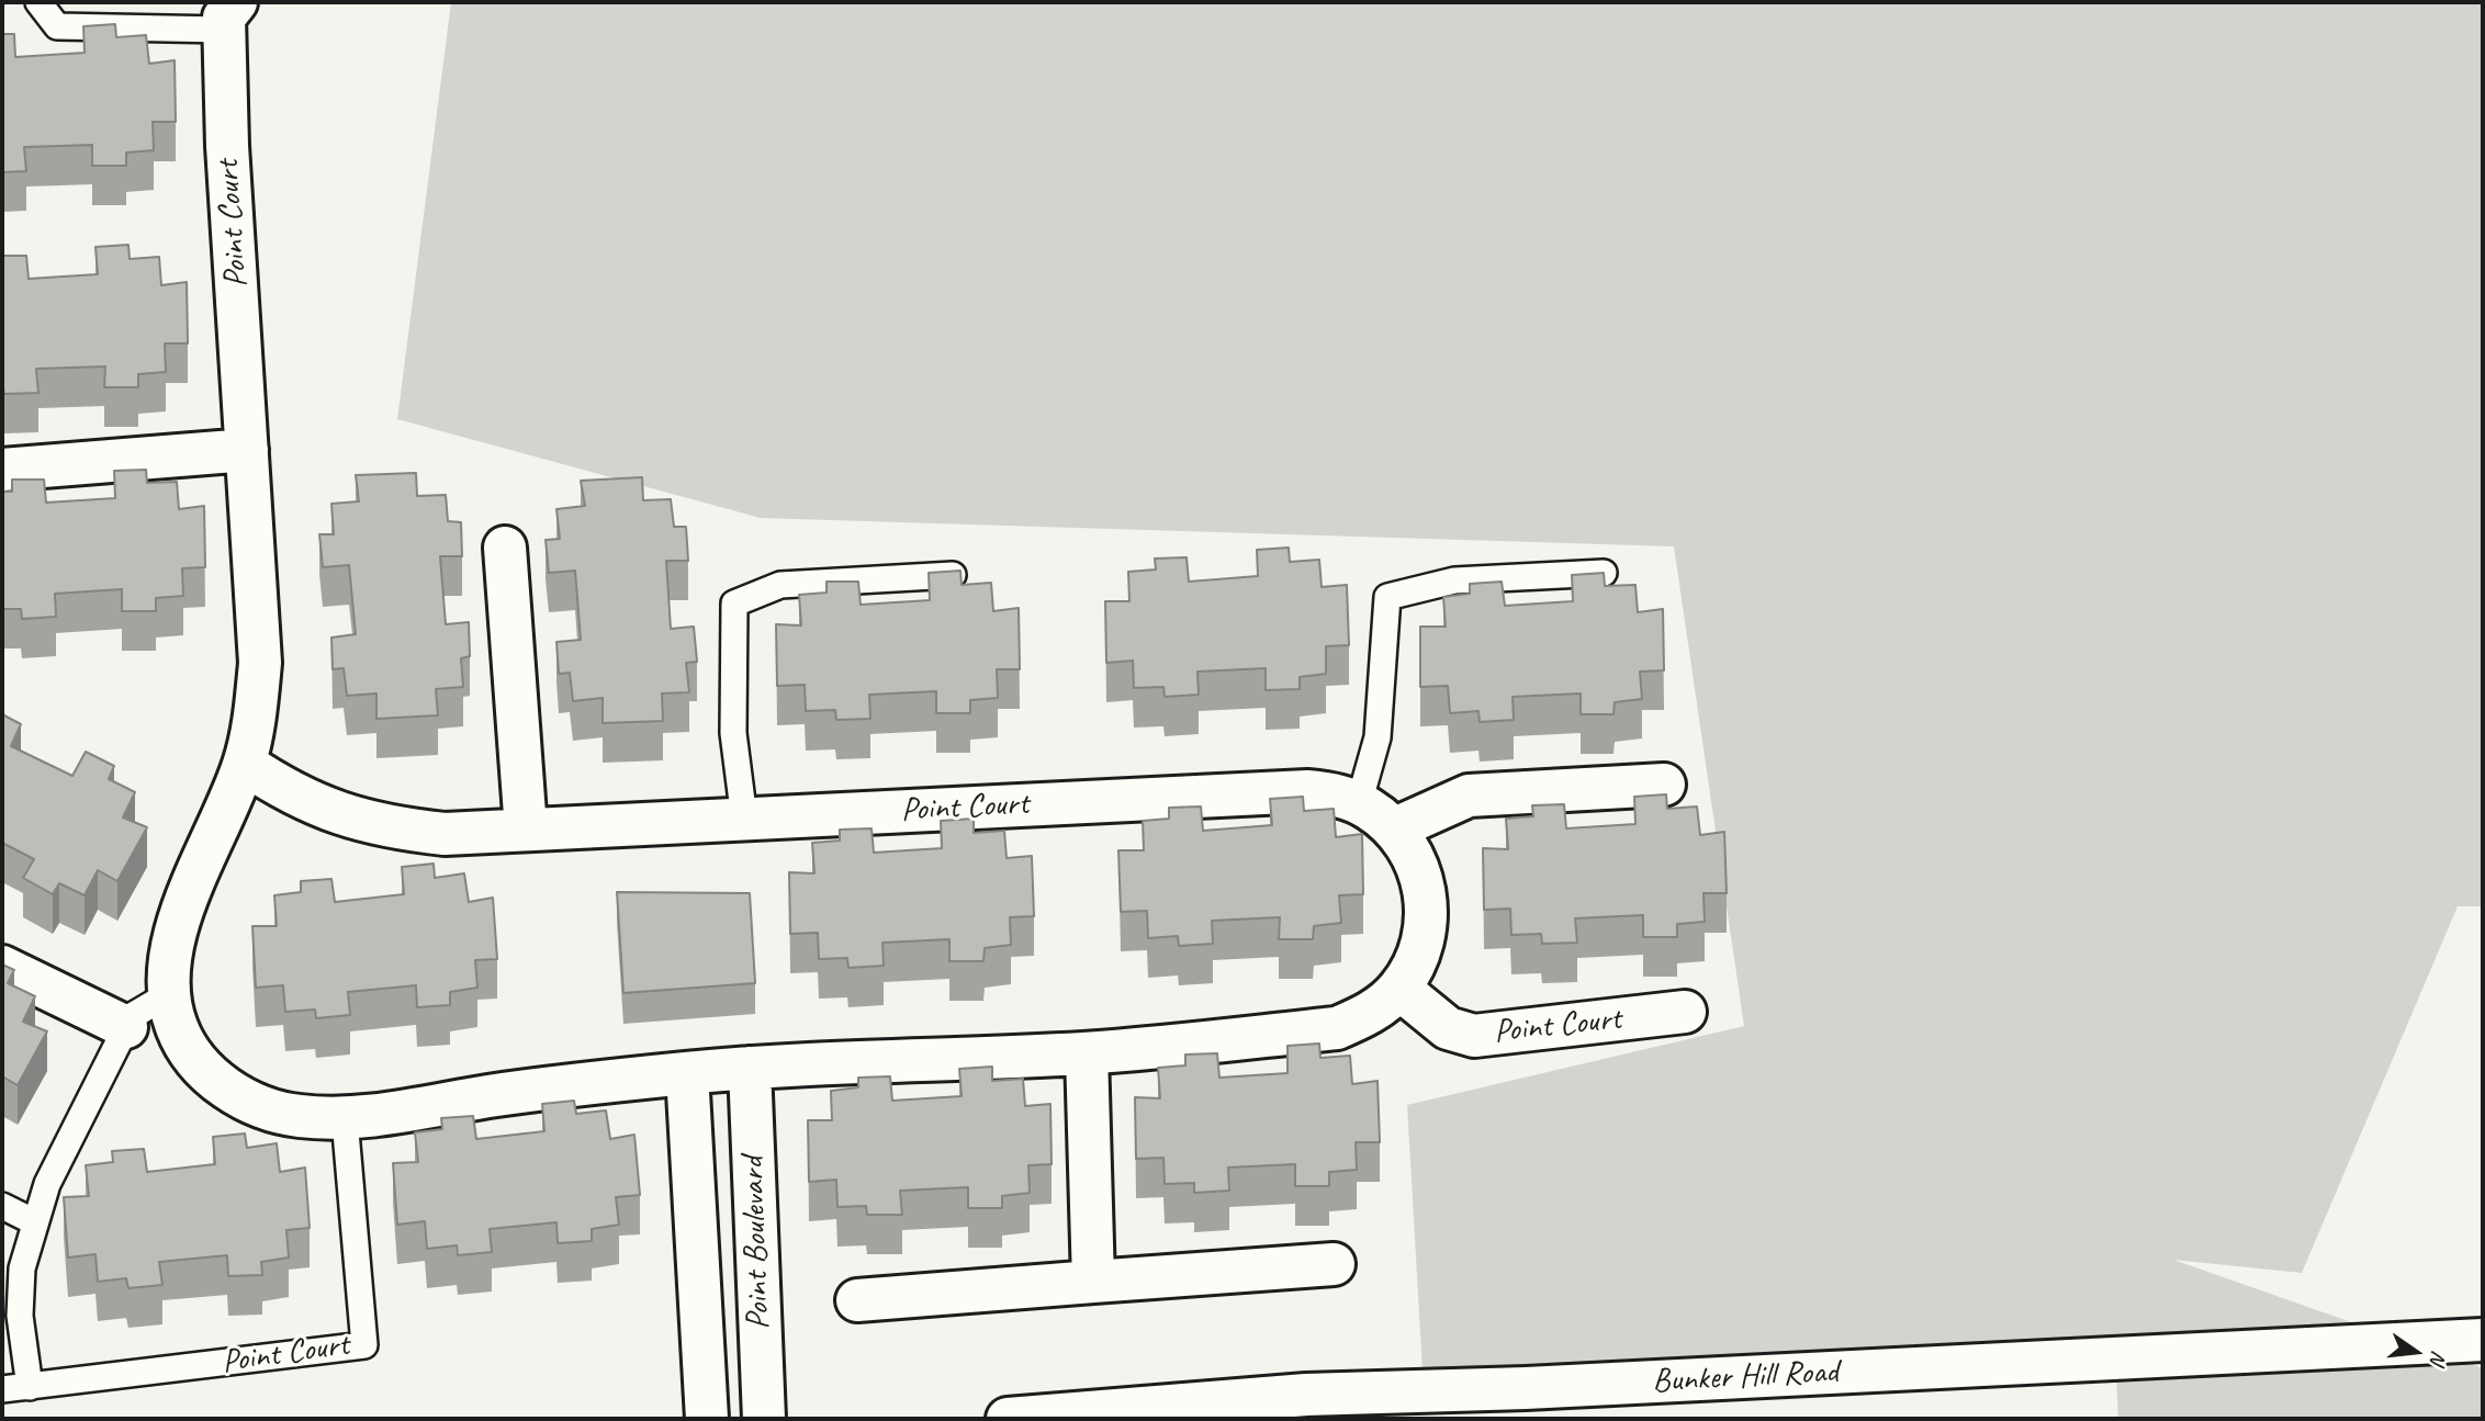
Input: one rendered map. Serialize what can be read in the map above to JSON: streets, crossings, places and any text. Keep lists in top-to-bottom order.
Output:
{
  "streets": {
    "street": ["Point Court", "Point Boulevard", "Bunker Hill Road"]
  },
  "crossings": [
    ["Point Court", "Point Boulevard"]
  ],
  "north": "right"
}
